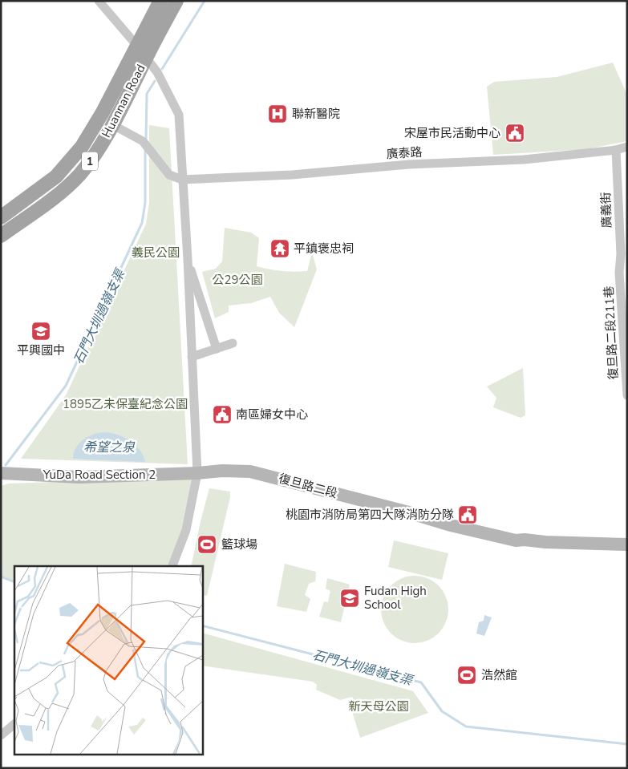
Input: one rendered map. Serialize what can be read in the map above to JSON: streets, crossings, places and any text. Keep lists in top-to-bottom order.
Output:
{
  "streets": {
    "main road": ["Huannan Road", "1"],
    "street": [
      "廣泰路",
      "廣義街",
      "復旦路二段211巷",
      "YuDa Road Section 2",
      "復旦路二段"
    ]
  },
  "crossings": [
    ["廣泰路", "廣義街"],
    ["廣義街", "復旦路二段211巷"],
    ["YuDa Road Section 2", "復旦路二段"]
  ],
  "water": ["石門大圳過嶺支渠", "希望之泉"],
  "parks": [
    "義民公園",
    "公29公園",
    "1895乙未保臺紀念公園",
    "新天母公園"
  ],
  "places": {
    "hospital": ["聯新醫院"],
    "public building": ["宋屋市民活動中心", "南區婦女中心", "桃園市消防局第四大隊消防分隊"],
    "temple": ["平鎮褒忠祠"],
    "school or university": ["平興國中", "Fudan High School"],
    "sports": ["籃球場", "浩然館"]
  }
}
